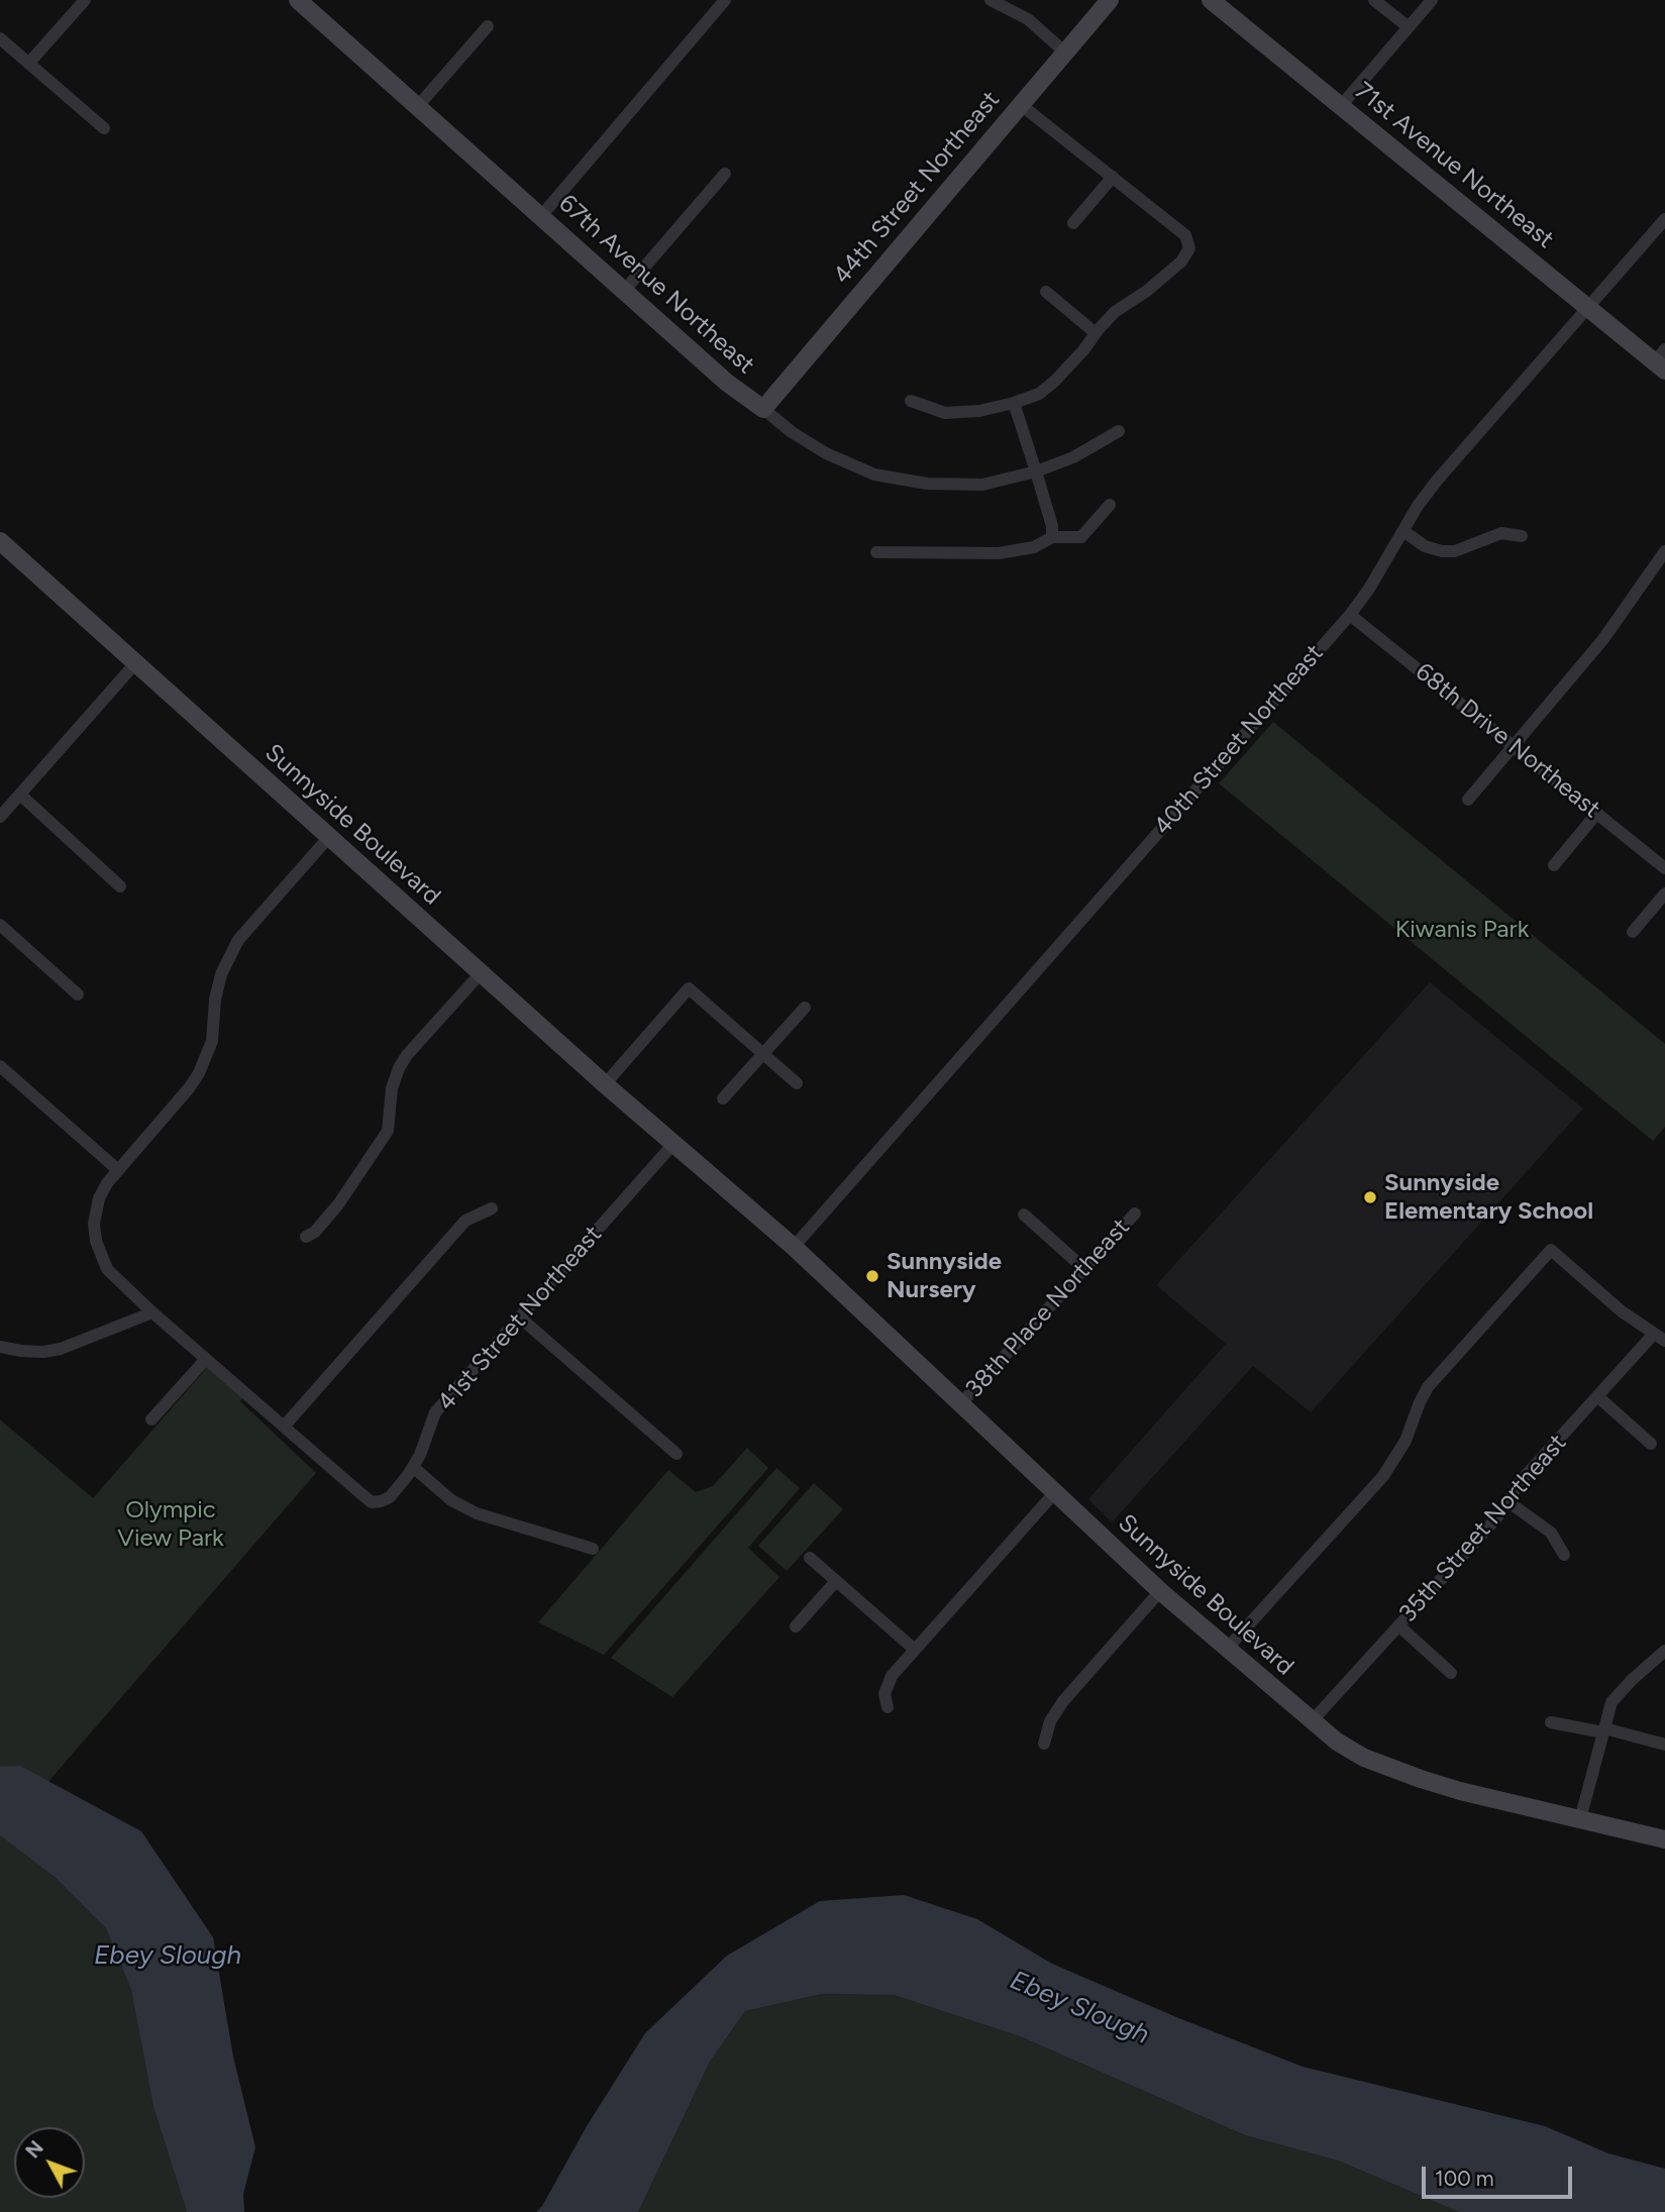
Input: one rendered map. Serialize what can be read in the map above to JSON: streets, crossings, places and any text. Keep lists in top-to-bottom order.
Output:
{
  "streets": {
    "street": [
      "71st Avenue Northeast",
      "44th Street Northeast",
      "67th Avenue Northeast",
      "40th Street Northeast",
      "68th Drive Northeast",
      "Sunnyside Boulevard",
      "38th Place Northeast",
      "41st Street Northeast",
      "35th Street Northeast"
    ]
  },
  "crossings": [
    ["71st Avenue Northeast", "40th Street Northeast"],
    ["44th Street Northeast", "67th Avenue Northeast"],
    ["40th Street Northeast", "68th Drive Northeast"],
    ["40th Street Northeast", "Sunnyside Boulevard"],
    ["Sunnyside Boulevard", "38th Place Northeast"],
    ["Sunnyside Boulevard", "41st Street Northeast"],
    ["Sunnyside Boulevard", "35th Street Northeast"]
  ],
  "water": ["Ebey Slough"],
  "parks": ["Kiwanis Park", "Olympic View Park"],
  "places": ["Sunnyside Elementary School", "Sunnyside Nursery"],
  "scale_bar": "100 m",
  "north": "top left"
}
